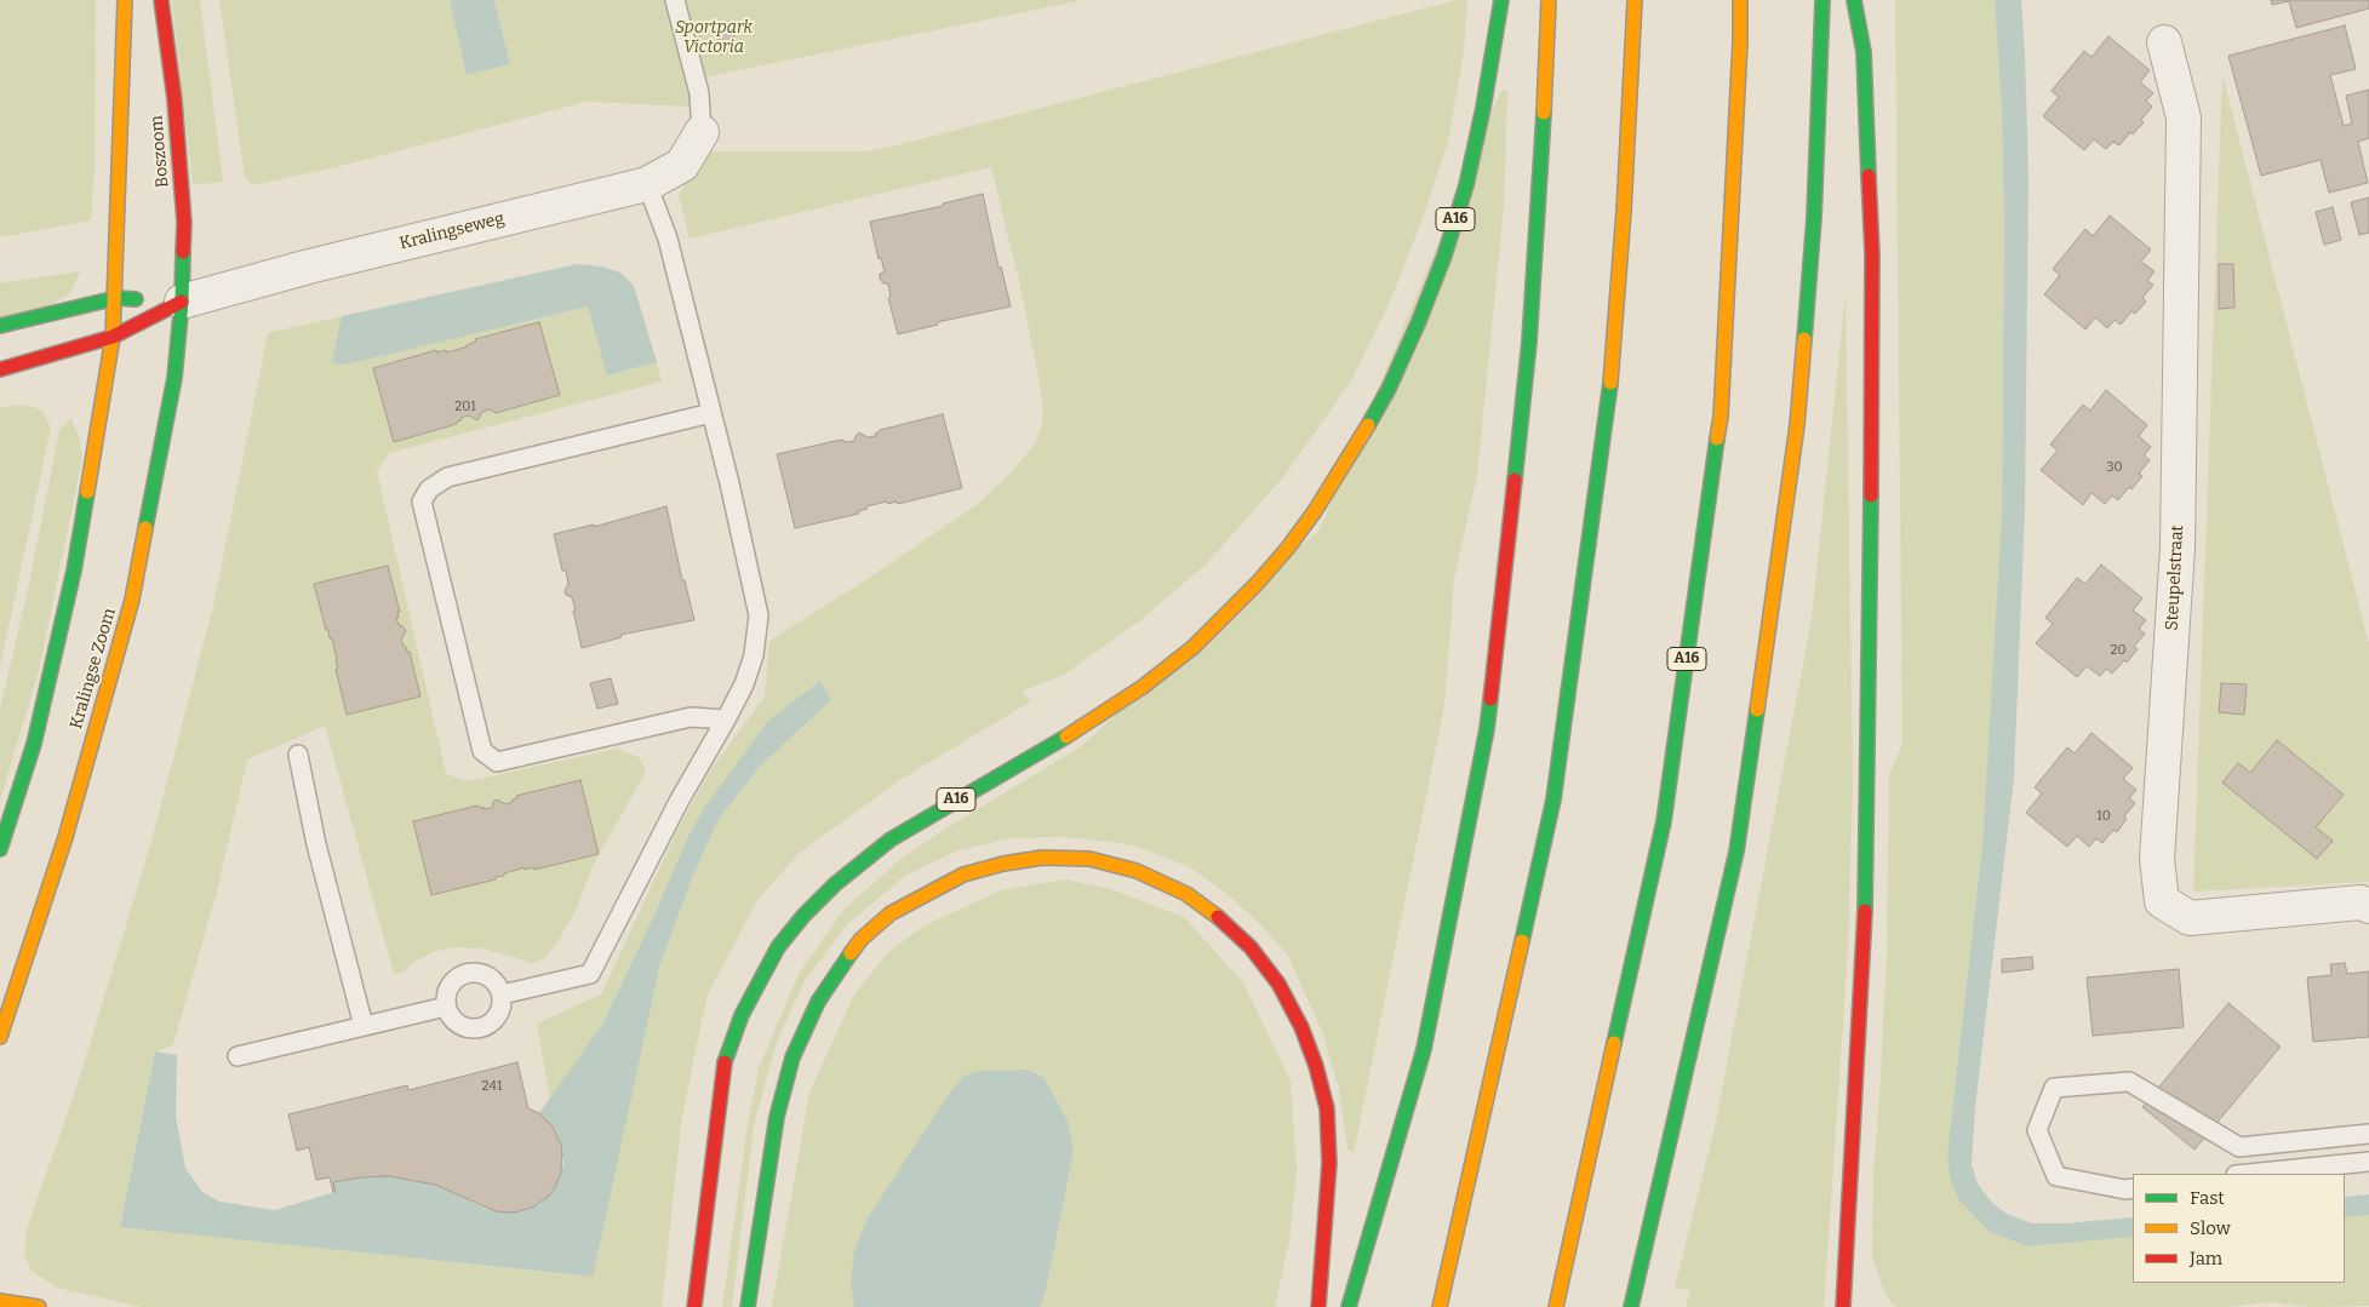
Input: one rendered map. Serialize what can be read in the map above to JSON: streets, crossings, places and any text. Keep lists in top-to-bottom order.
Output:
{
  "streets": {
    "main road": [
      "Boszoom",
      "A16",
      "Kralingseweg",
      "Kralingse Zoom"
    ],
    "street": ["Steupelstraat"]
  },
  "crossings": [
    ["Boszoom", "Kralingseweg"],
    ["Boszoom", "Kralingse Zoom"],
    ["Kralingseweg", "Kralingse Zoom"]
  ],
  "parks": ["Sportpark Victoria"],
  "house_numbers": [
    "201",
    "30",
    "20",
    "10",
    "241"
  ],
  "legend": ["Fast", "Slow", "Jam"]
}
